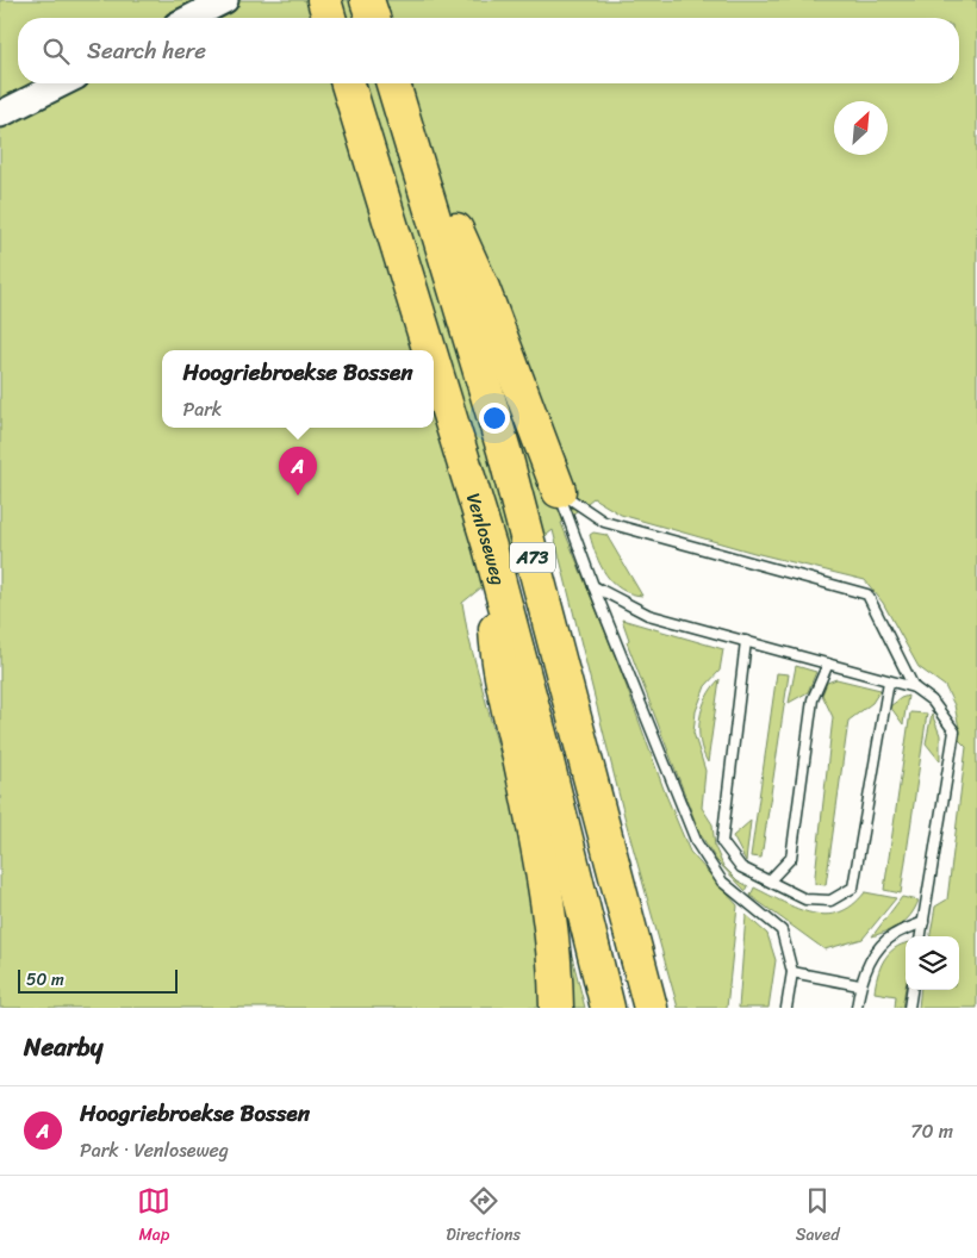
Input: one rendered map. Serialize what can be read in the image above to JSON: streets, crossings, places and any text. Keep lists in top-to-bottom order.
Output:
{
  "streets": {
    "highway": ["Venloseweg", "A73"]
  },
  "crossings": [
    ["Venloseweg", "A73"]
  ],
  "scale_bar": "50 m",
  "north": "top right",
  "page": {
    "search": "Search here",
    "popup": ["Hoogriebroekse Bossen", "Park"],
    "pins": "A",
    "scale": "50 m",
    "heading": "Nearby",
    "list": [
      {
        "mark": "A",
        "name": "Hoogriebroekse Bossen",
        "note": "Park · Venloseweg",
        "value": "70 m"
      }
    ],
    "nav": ["Map", "Directions", "Saved"]
  }
}
